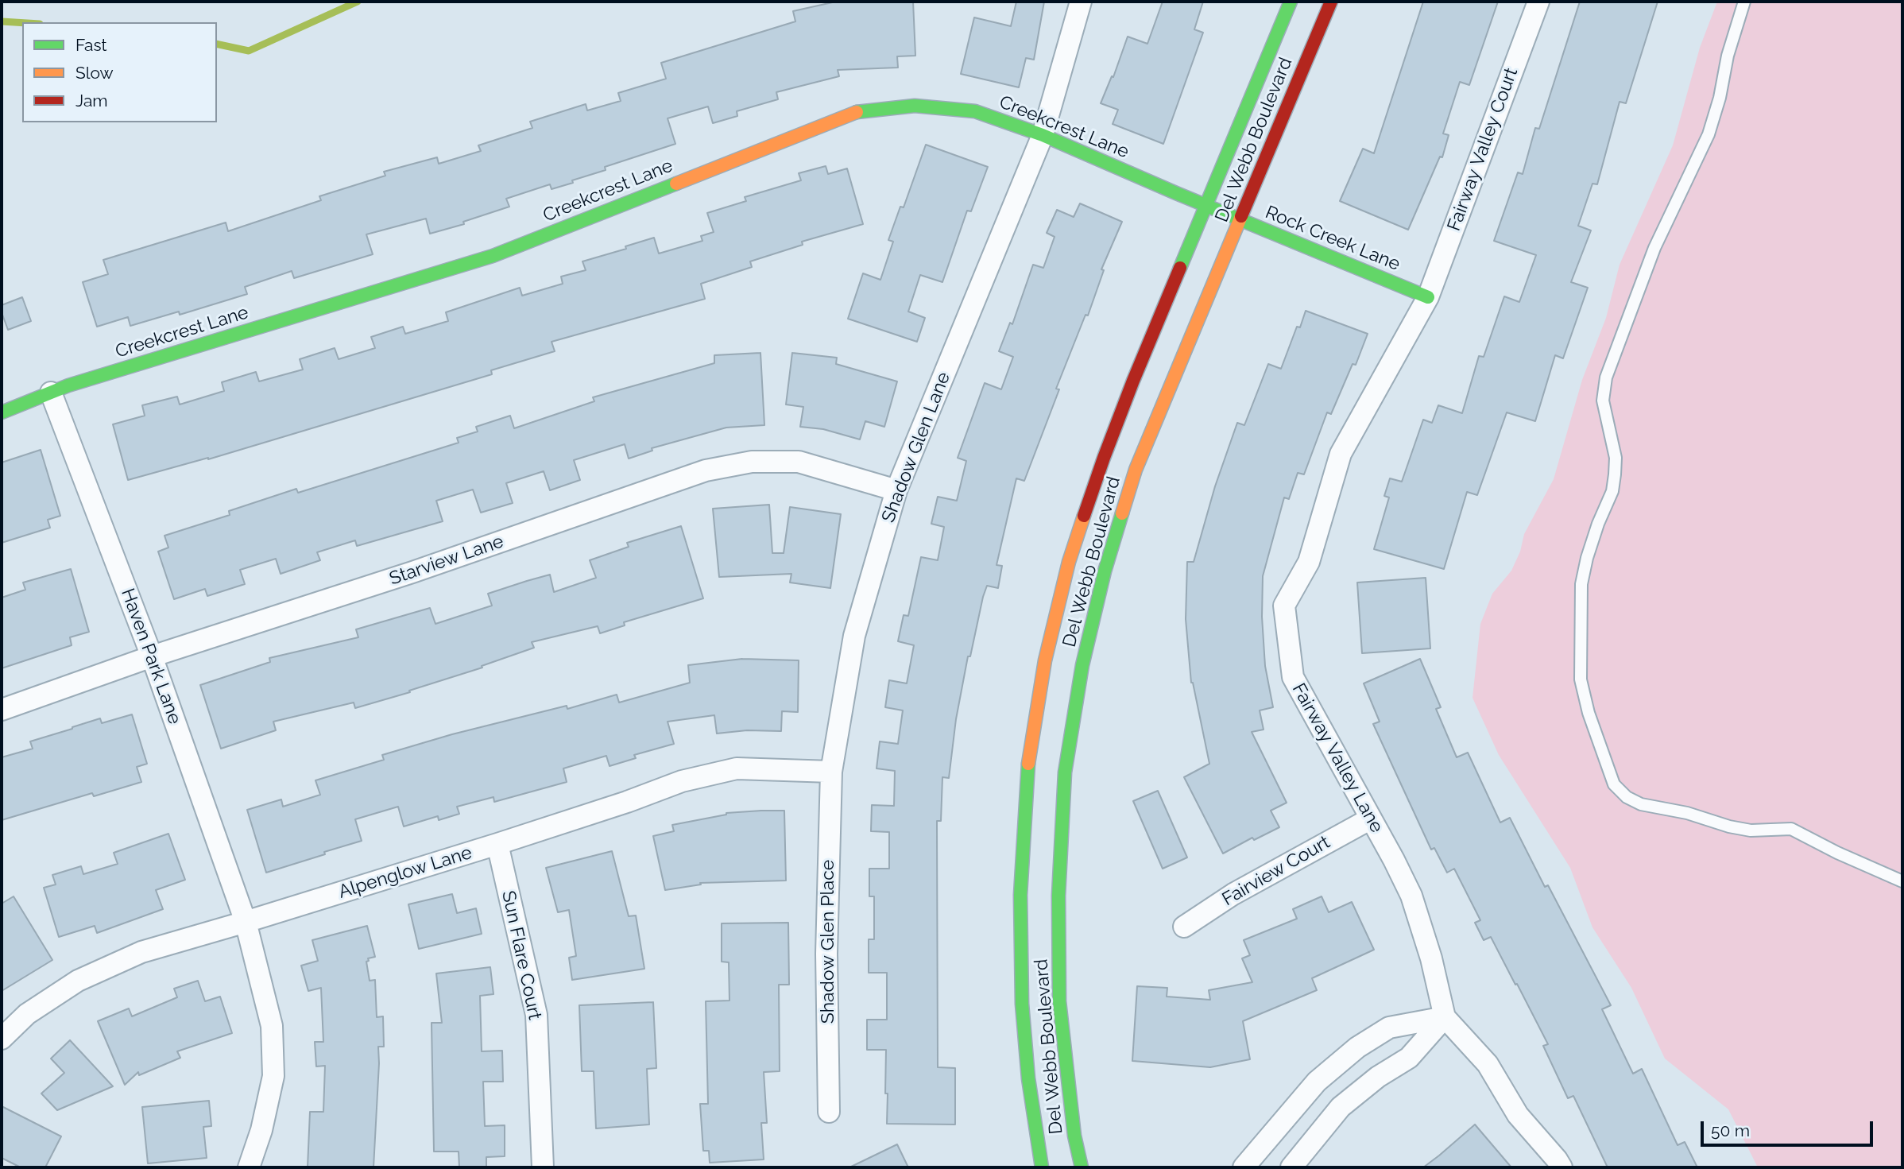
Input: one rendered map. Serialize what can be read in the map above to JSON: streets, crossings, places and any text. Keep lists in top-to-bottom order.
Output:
{
  "streets": {
    "street": [
      "Creekcrest Lane",
      "Del Webb Boulevard",
      "Fairway Valley Court",
      "Rock Creek Lane",
      "Shadow Glen Lane",
      "Starview Lane",
      "Haven Park Lane",
      "Fairway Valley Lane",
      "Fairview Court",
      "Alpenglow Lane",
      "Shadow Glen Place",
      "Sun Flare Court"
    ]
  },
  "crossings": [
    ["Creekcrest Lane", "Del Webb Boulevard"],
    ["Creekcrest Lane", "Rock Creek Lane"],
    ["Creekcrest Lane", "Shadow Glen Lane"],
    ["Creekcrest Lane", "Haven Park Lane"],
    ["Del Webb Boulevard", "Rock Creek Lane"],
    ["Fairway Valley Court", "Rock Creek Lane"],
    ["Fairway Valley Court", "Fairway Valley Lane"],
    ["Rock Creek Lane", "Fairway Valley Lane"],
    ["Shadow Glen Lane", "Starview Lane"],
    ["Shadow Glen Lane", "Alpenglow Lane"],
    ["Shadow Glen Lane", "Shadow Glen Place"],
    ["Starview Lane", "Haven Park Lane"],
    ["Haven Park Lane", "Alpenglow Lane"],
    ["Fairway Valley Lane", "Fairview Court"],
    ["Alpenglow Lane", "Shadow Glen Place"],
    ["Alpenglow Lane", "Sun Flare Court"]
  ],
  "legend": ["Fast", "Slow", "Jam"],
  "scale_bar": "50 m"
}
